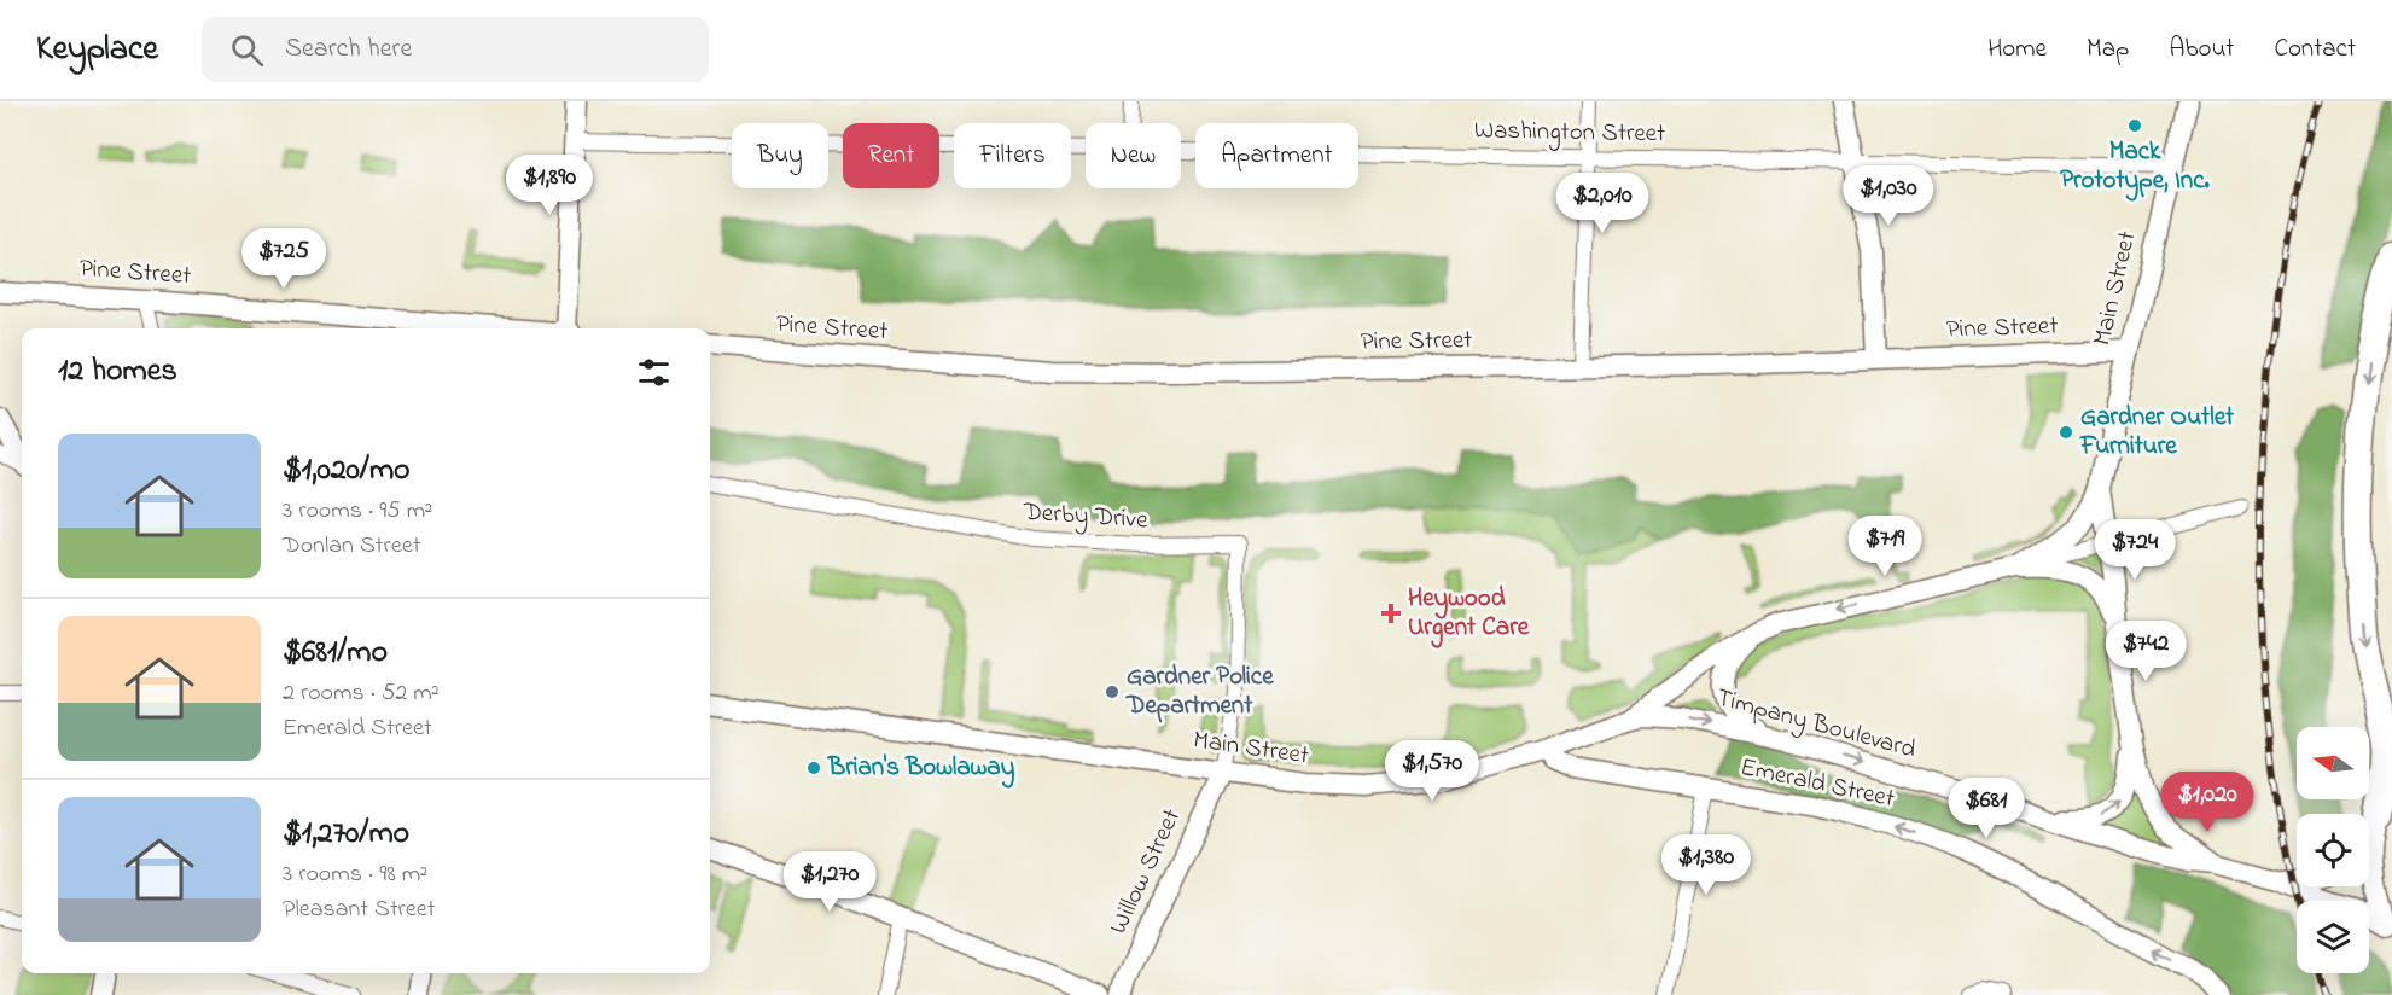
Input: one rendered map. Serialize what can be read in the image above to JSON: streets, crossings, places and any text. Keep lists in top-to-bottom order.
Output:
{
  "streets": {
    "street": [
      "Washington Street",
      "Pine Street",
      "Main Street",
      "Derby Drive",
      "Timpany Boulevard",
      "Emerald Street",
      "Willow Street"
    ]
  },
  "crossings": [
    ["Washington Street", "Main Street"],
    ["Pine Street", "Main Street"],
    ["Main Street", "Derby Drive"],
    ["Main Street", "Timpany Boulevard"],
    ["Main Street", "Emerald Street"],
    ["Main Street", "Willow Street"],
    ["Derby Drive", "Willow Street"]
  ],
  "one_way": ["Timpany Boulevard", "Emerald Street"],
  "places": {
    "other": [
      "Mack Prototype, Inc.",
      "Gardner Outlet Furniture",
      "Gardner Police Department",
      "Brian's Bowlaway"
    ],
    "health": ["Heywood Urgent Care"]
  },
  "north": "left",
  "page": {
    "header": "Keyplace",
    "search": "Search here",
    "nav": [
      "Home",
      "Map",
      "About",
      "Contact"
    ],
    "chip": [
      "Buy",
      "Rent",
      "Filters",
      "New",
      "Apartment"
    ],
    "price": [
      "$1,890",
      "$1,030",
      "$2,010",
      "$725",
      "$719",
      "$724",
      "$742",
      "$1,570",
      "$1,020",
      "$681",
      "$1,380",
      "$1,270"
    ],
    "heading": "12 homes",
    "list": [
      {
        "name": "$1,020/mo",
        "note": "3 rooms · 95 m² · Donlan Street"
      },
      {
        "name": "$681/mo",
        "note": "2 rooms · 52 m² · Emerald Street"
      },
      {
        "name": "$1,270/mo",
        "note": "3 rooms · 98 m² · Pleasant Street"
      }
    ]
  }
}
